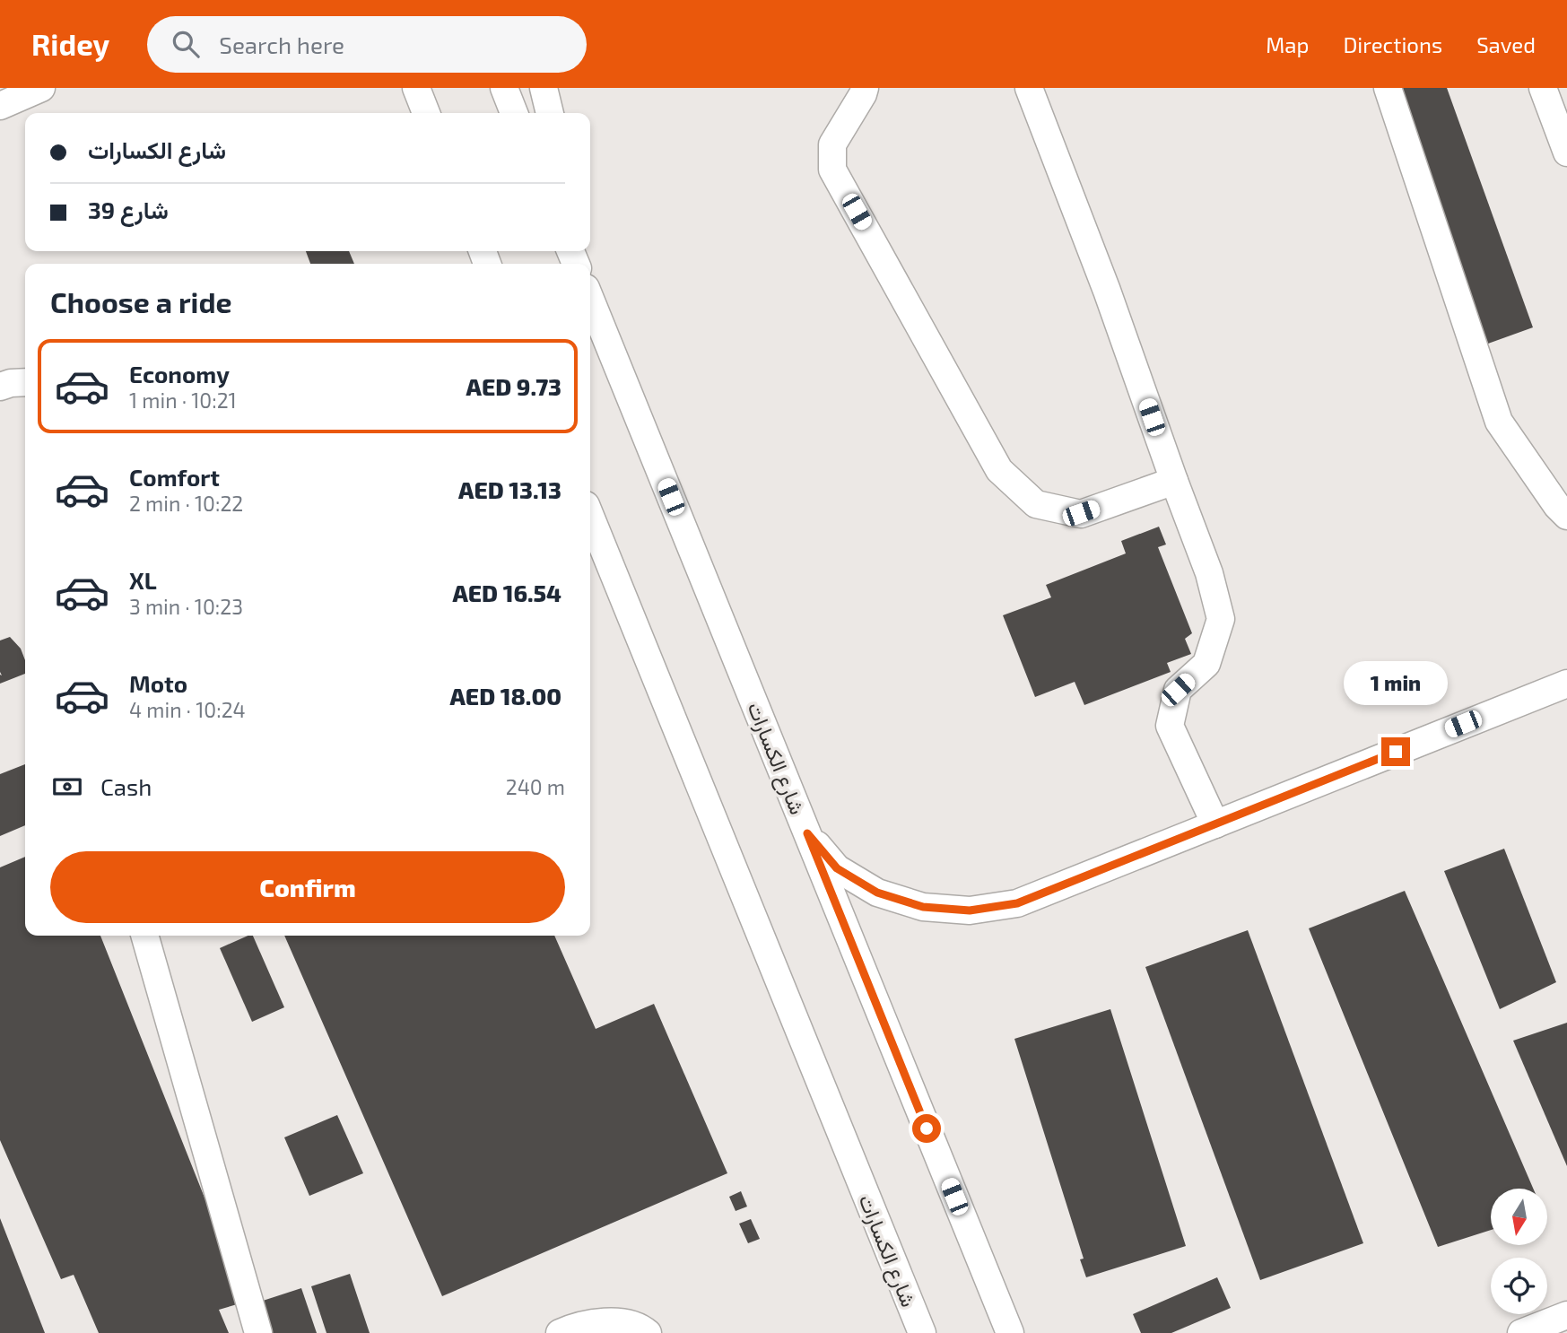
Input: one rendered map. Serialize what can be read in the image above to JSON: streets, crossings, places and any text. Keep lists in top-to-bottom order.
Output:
{
  "streets": {
    "street": ["شارع الكسارات"]
  },
  "north": "bottom",
  "page": {
    "header": "Ridey",
    "search": "Search here",
    "nav": ["Map", "Directions", "Saved"],
    "banner": ["شارع الكسارات", "شارع 39"],
    "heading": "Choose a ride",
    "list": [
      {
        "name": "Economy",
        "note": "1 min · 10:21",
        "value": "AED 9.73"
      },
      {
        "name": "Comfort",
        "note": "2 min · 10:22",
        "value": "AED 13.13"
      },
      {
        "name": "XL",
        "note": "3 min · 10:23",
        "value": "AED 16.54"
      },
      {
        "name": "Moto",
        "note": "4 min · 10:24",
        "value": "AED 18.00"
      }
    ],
    "bubble": "1 min",
    "pay": ["Cash", "240 m"],
    "buttons": "Confirm"
  }
}
